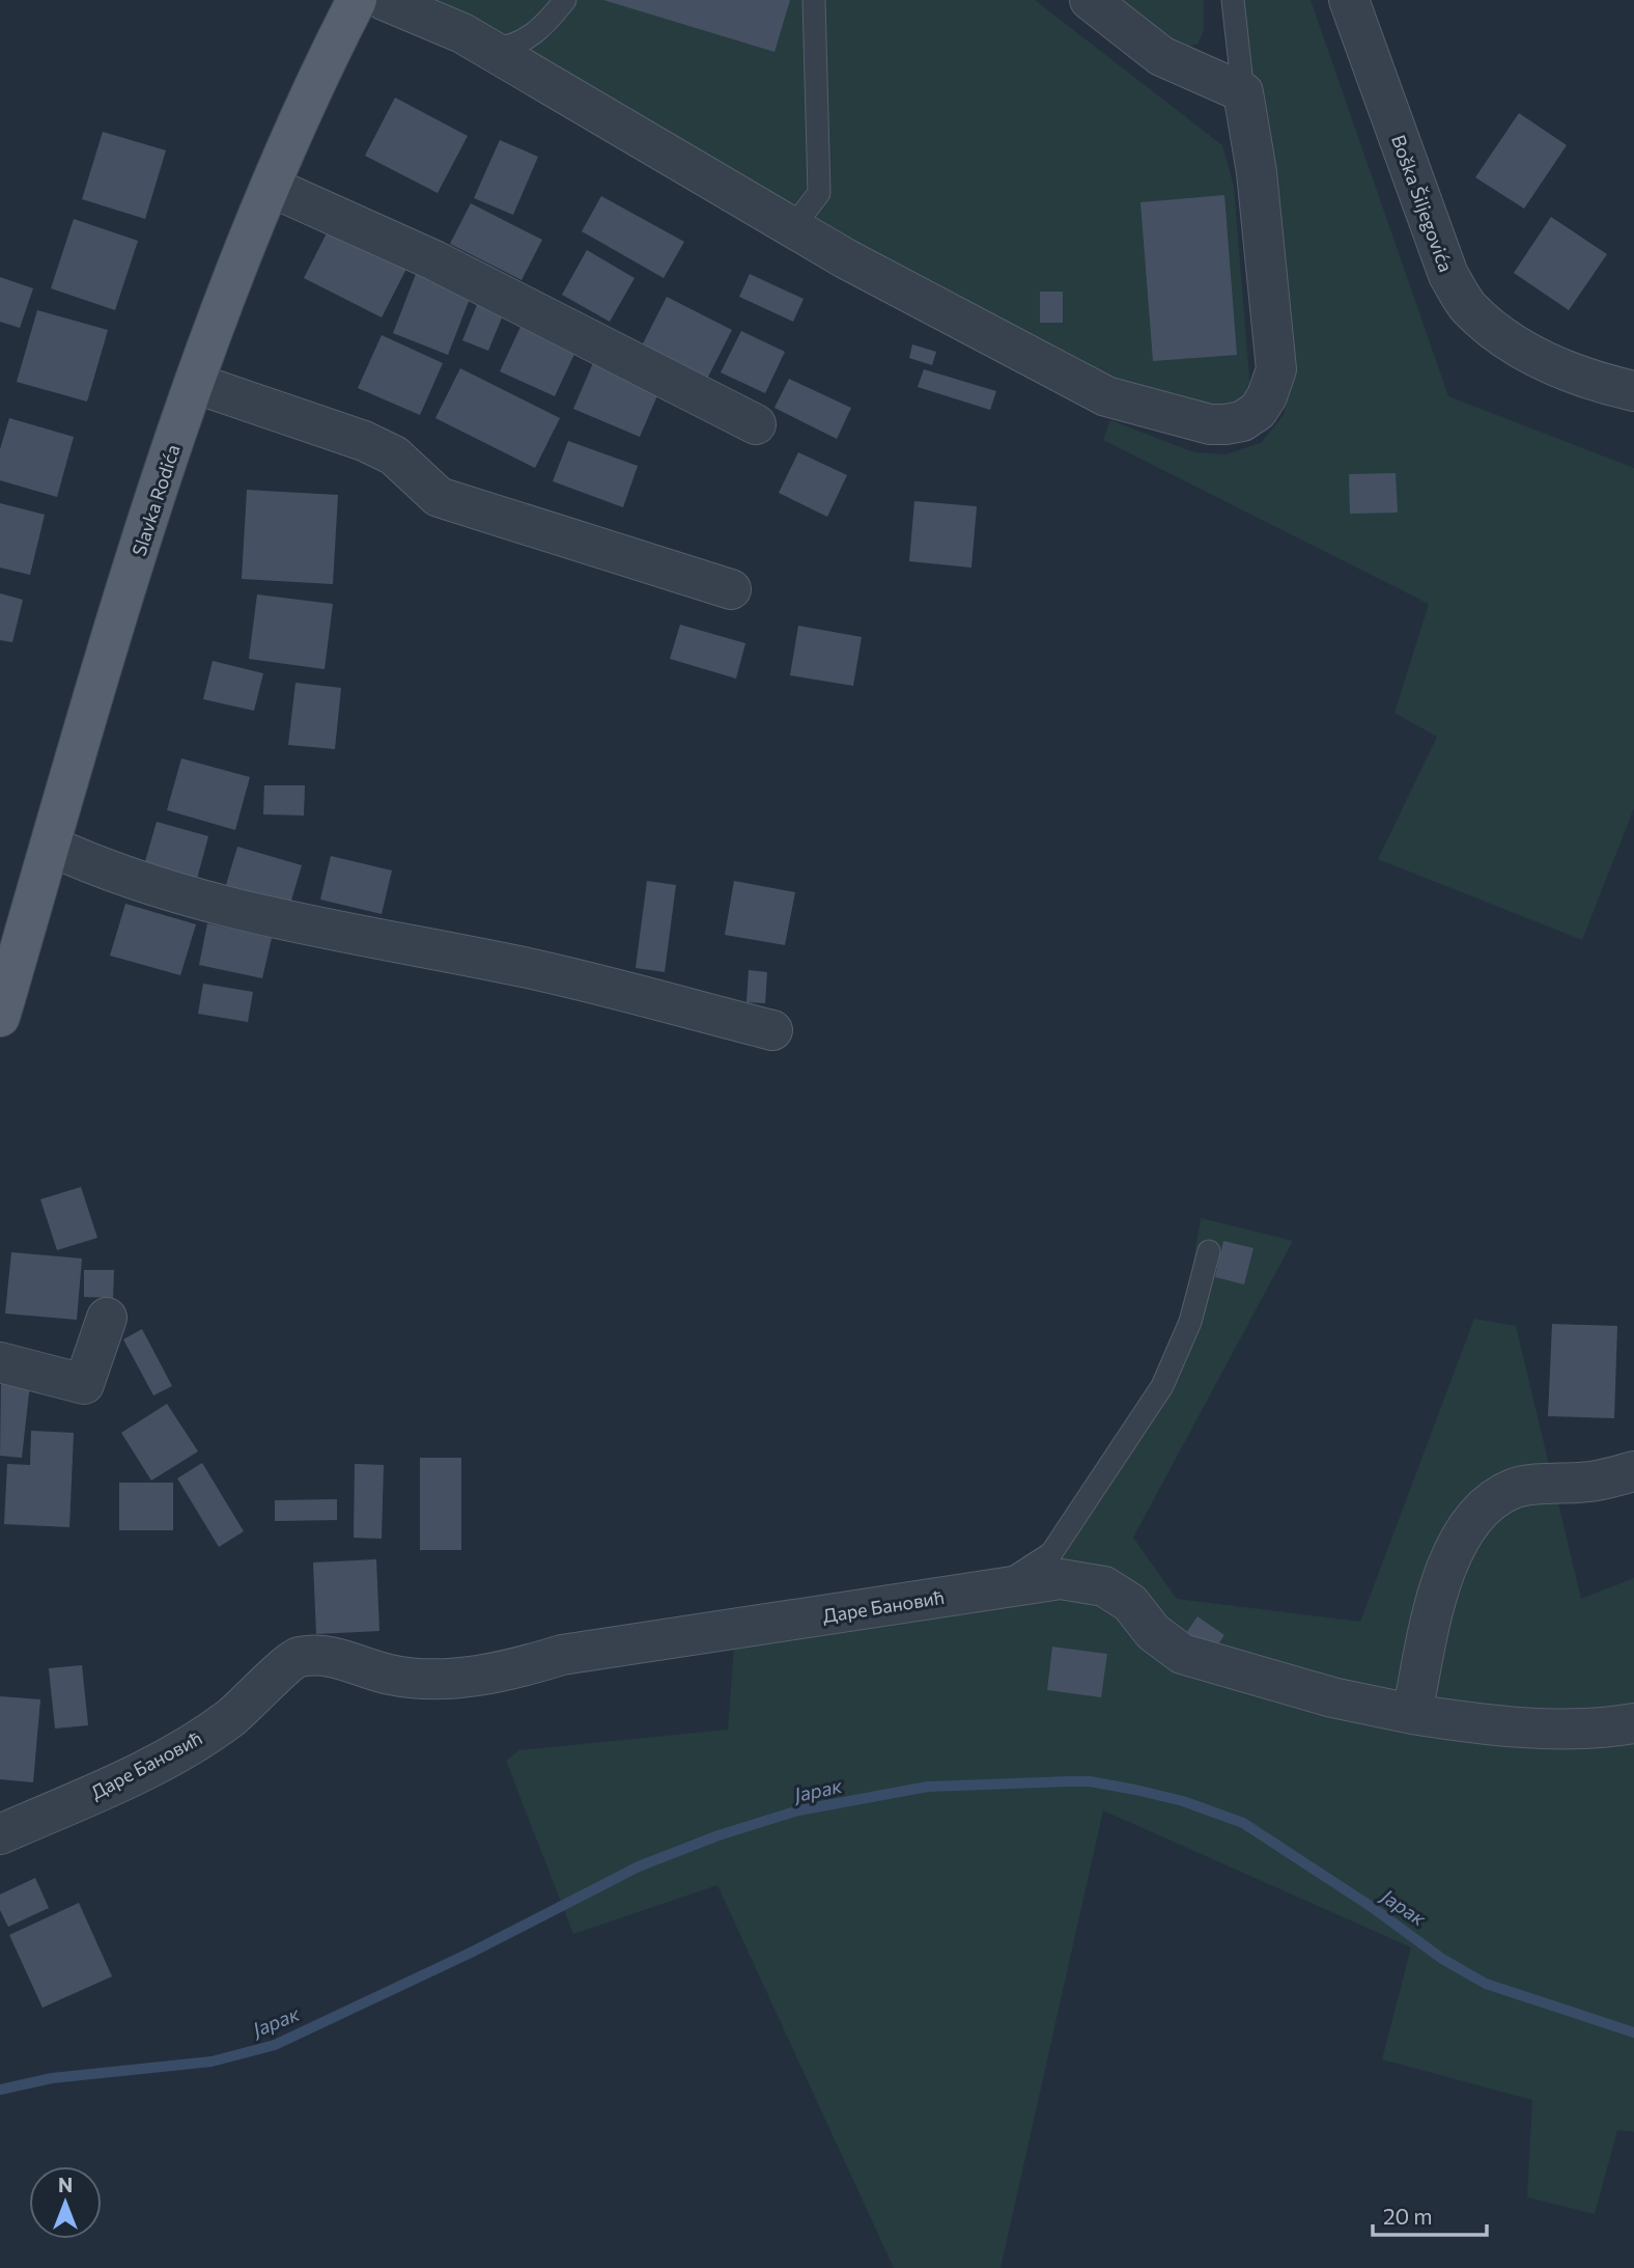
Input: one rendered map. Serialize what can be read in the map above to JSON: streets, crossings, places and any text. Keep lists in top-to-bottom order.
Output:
{
  "streets": {
    "main road": ["Slavka Rodića"],
    "street": ["Boška Šiljegovića", "Даре Бановић"]
  },
  "water": ["Јарак"],
  "scale_bar": "20 m",
  "north": "top"
}
